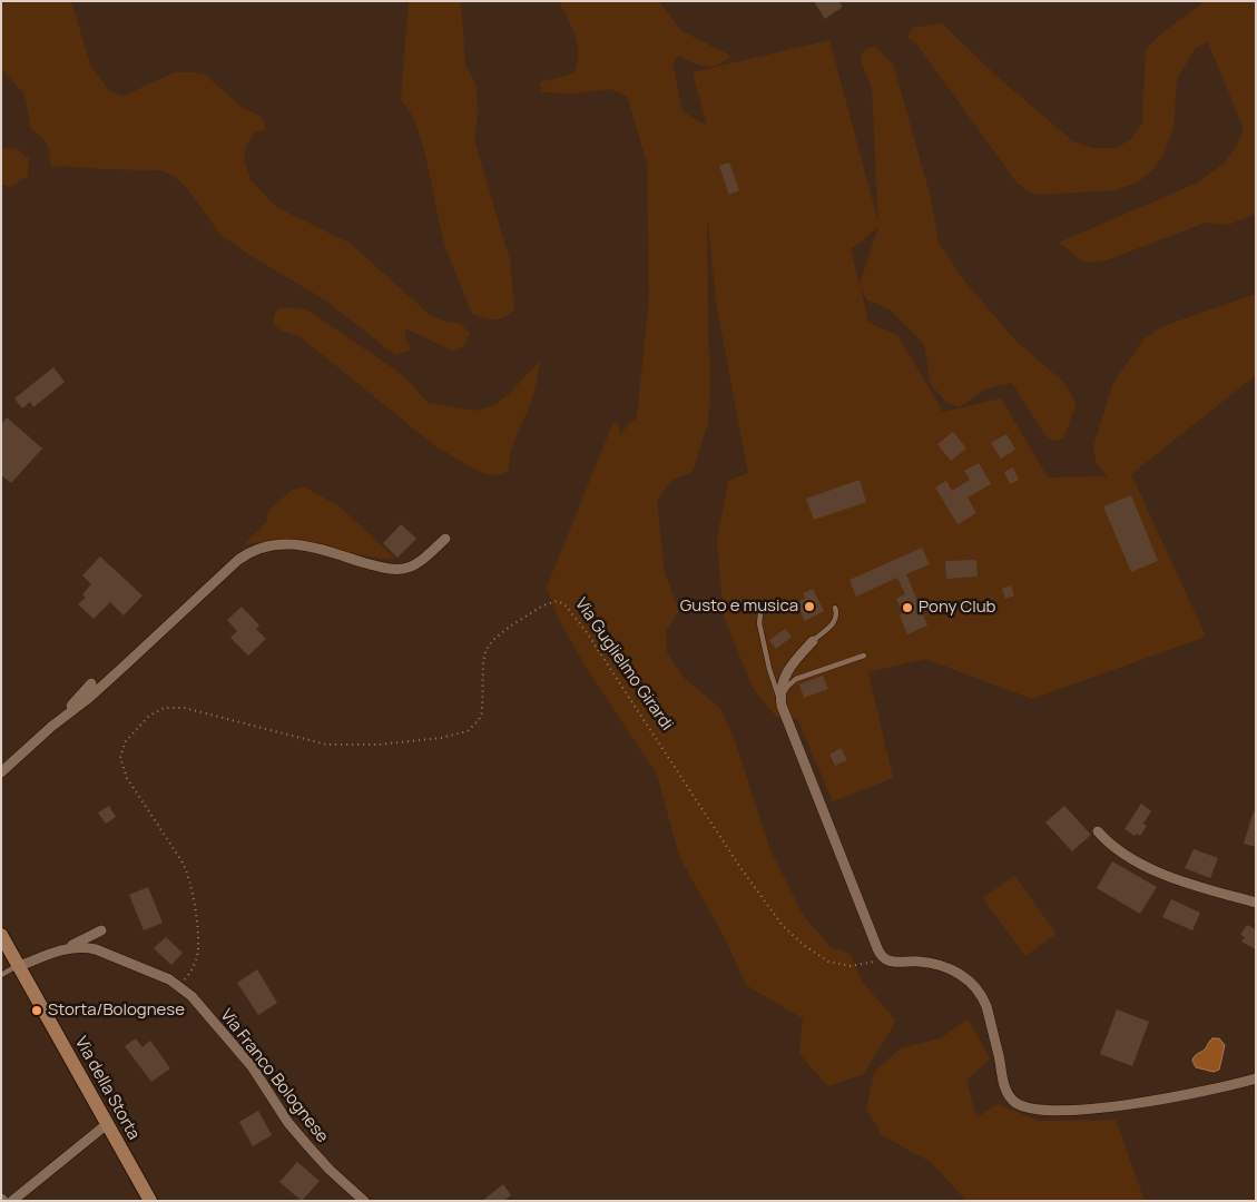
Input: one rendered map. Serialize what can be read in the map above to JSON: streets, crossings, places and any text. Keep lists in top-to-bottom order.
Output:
{
  "streets": {
    "main road": ["Via della Storta"],
    "street": ["Via Franco Bolognese"],
    "path": ["Via Guglielmo Girardi"]
  },
  "crossings": [
    ["Via Guglielmo Girardi", "Via Franco Bolognese"],
    ["Via Franco Bolognese", "Via della Storta"]
  ],
  "places": ["Gusto e musica", "Pony Club", "Storta/Bolognese"]
}
